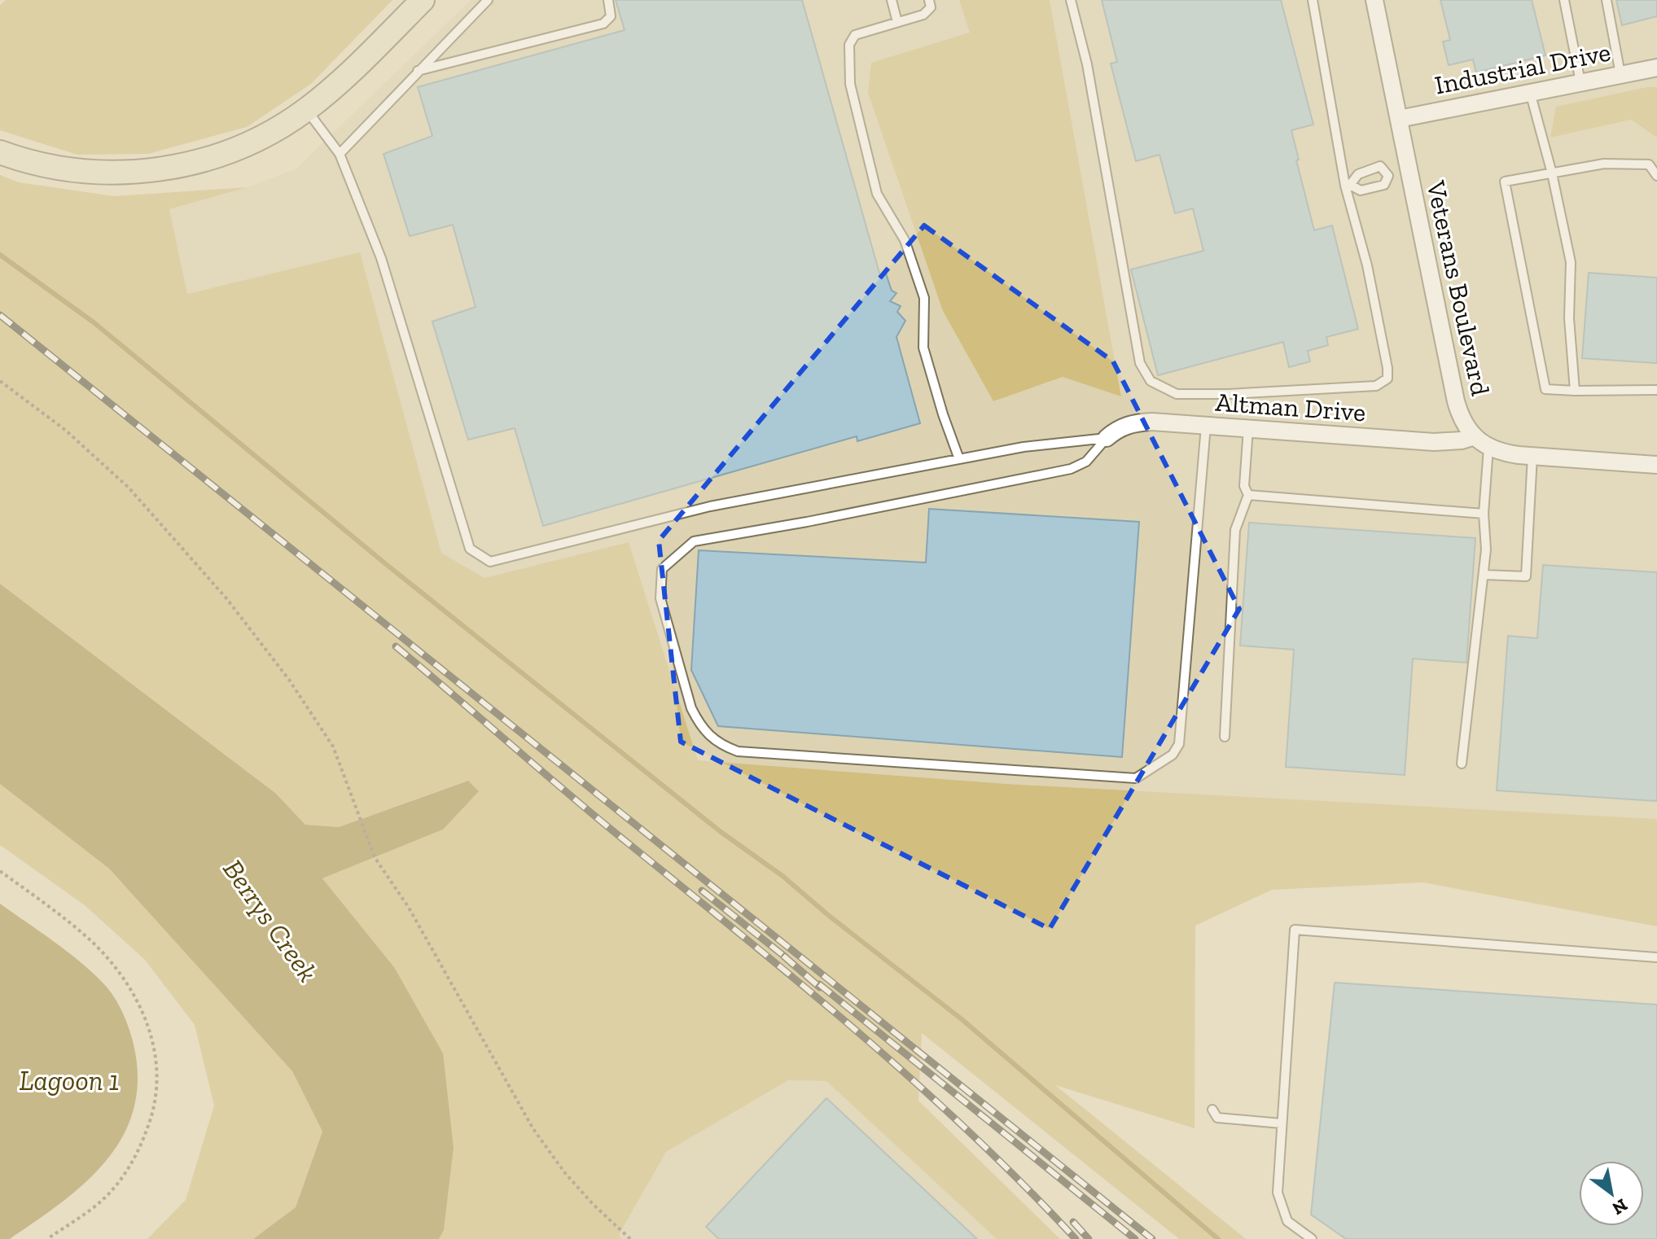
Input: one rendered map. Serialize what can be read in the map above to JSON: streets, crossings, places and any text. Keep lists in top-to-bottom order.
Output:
{
  "streets": {
    "street": ["Industrial Drive", "Veterans Boulevard", "Altman Drive"]
  },
  "crossings": [
    ["Industrial Drive", "Veterans Boulevard"],
    ["Veterans Boulevard", "Altman Drive"]
  ],
  "water": ["Berrys Creek", "Lagoon 1"],
  "north": "bottom right"
}
